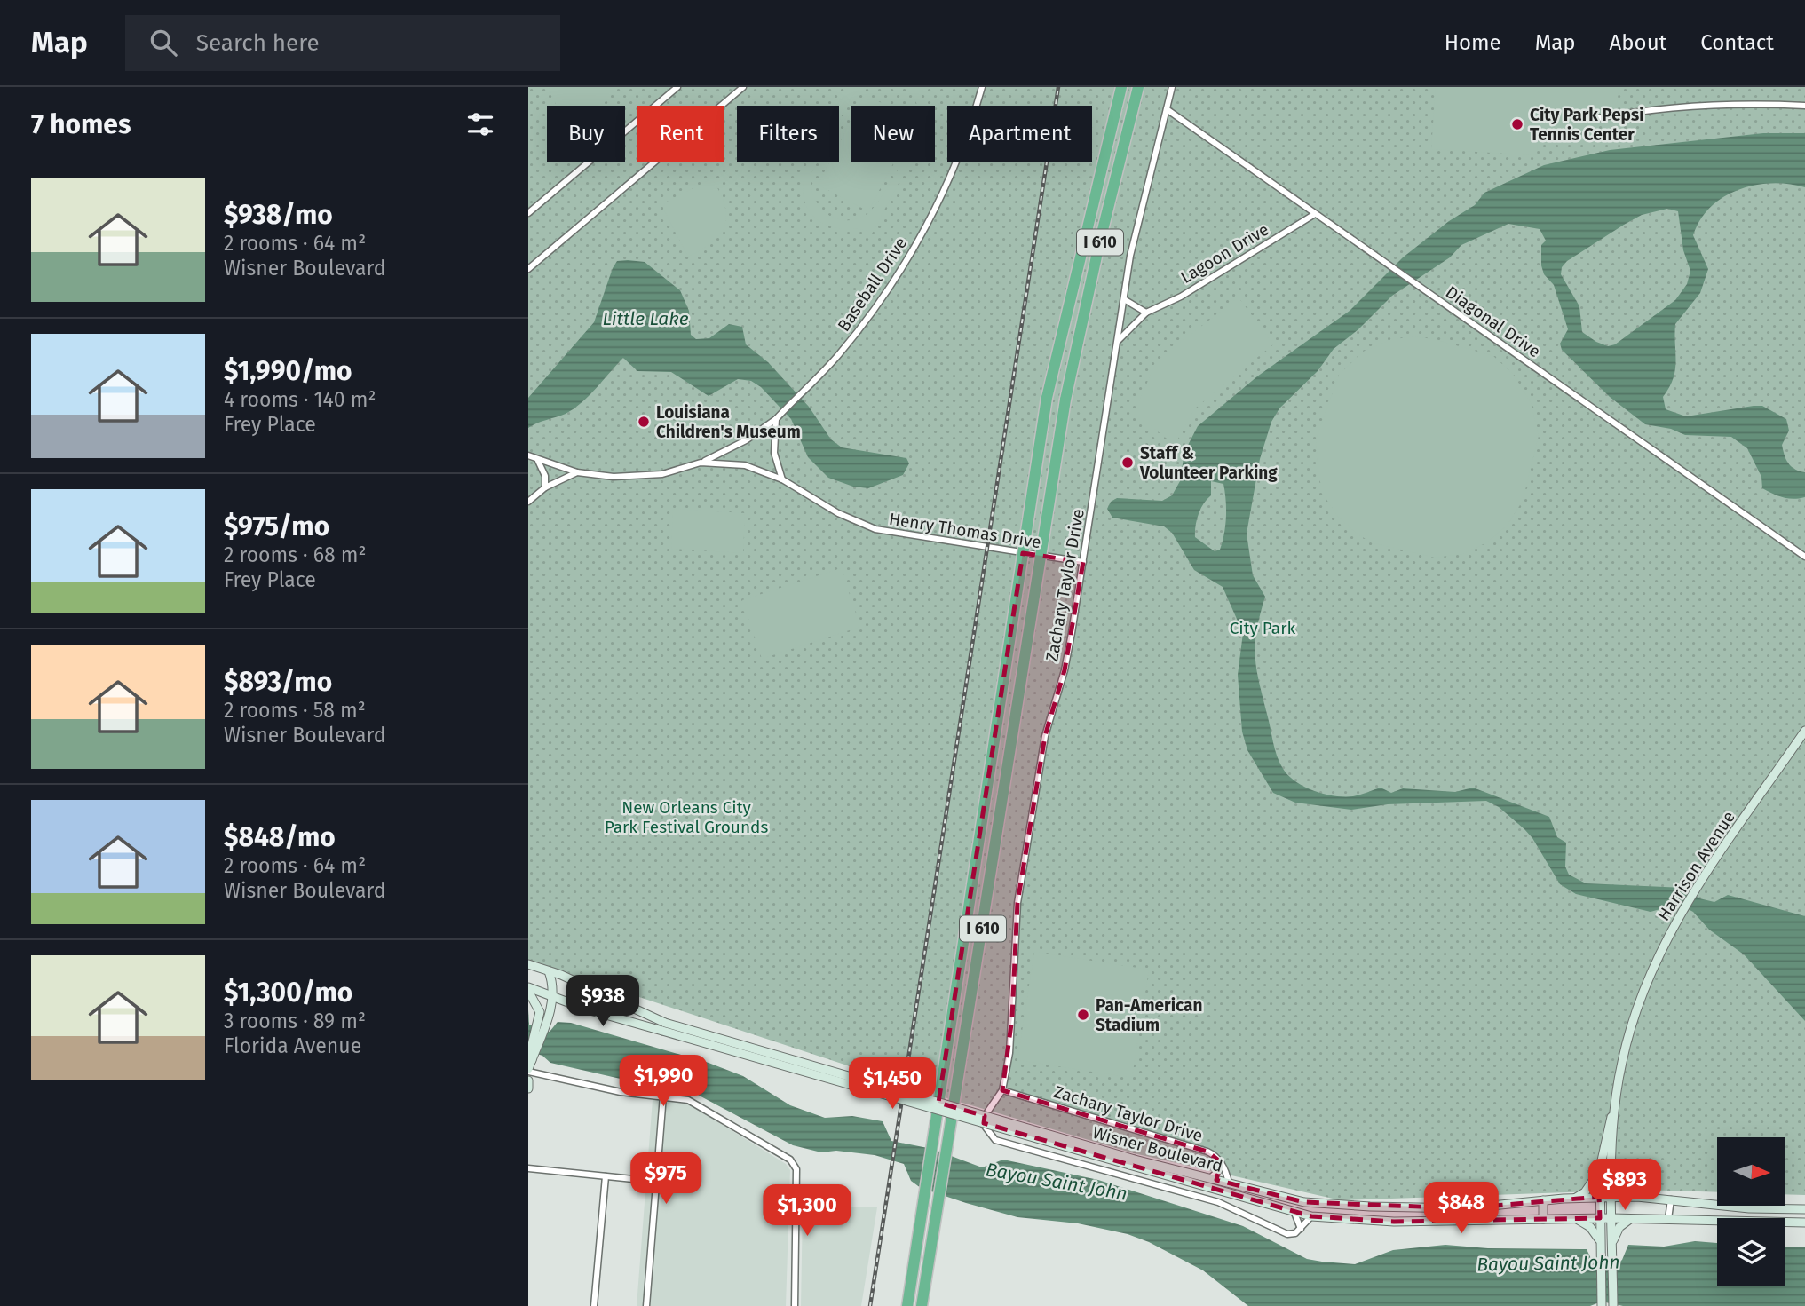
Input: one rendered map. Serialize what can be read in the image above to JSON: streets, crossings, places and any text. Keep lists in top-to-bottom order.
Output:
{
  "streets": {
    "highway": ["I 610"],
    "street": [
      "Lagoon Drive",
      "Baseball Drive",
      "Diagonal Drive",
      "Henry Thomas Drive",
      "Zachary Taylor Drive",
      "Harrison Avenue",
      "Wisner Boulevard"
    ]
  },
  "crossings": [
    ["Lagoon Drive", "Diagonal Drive"],
    ["Lagoon Drive", "Zachary Taylor Drive"],
    ["Baseball Drive", "Henry Thomas Drive"],
    ["Diagonal Drive", "Zachary Taylor Drive"],
    ["Henry Thomas Drive", "Zachary Taylor Drive"],
    ["Harrison Avenue", "Wisner Boulevard"]
  ],
  "water": ["Little Lake", "Bayou Saint John"],
  "parks": ["City Park", "New Orleans City Park Festival Grounds"],
  "places": [
    "City Park Pepsi Tennis Center",
    "Louisiana Children's Museum",
    "Staff & Volunteer Parking",
    "Pan-American Stadium"
  ],
  "north": "right",
  "page": {
    "header": "Map",
    "search": "Search here",
    "nav": [
      "Home",
      "Map",
      "About",
      "Contact"
    ],
    "heading": "7 homes",
    "chip": [
      "Buy",
      "Rent",
      "Filters",
      "New",
      "Apartment"
    ],
    "list": [
      {
        "name": "$938/mo",
        "note": "2 rooms · 64 m² · Wisner Boulevard"
      },
      {
        "name": "$1,990/mo",
        "note": "4 rooms · 140 m² · Frey Place"
      },
      {
        "name": "$975/mo",
        "note": "2 rooms · 68 m² · Frey Place"
      },
      {
        "name": "$893/mo",
        "note": "2 rooms · 58 m² · Wisner Boulevard"
      },
      {
        "name": "$848/mo",
        "note": "2 rooms · 64 m² · Wisner Boulevard"
      },
      {
        "name": "$1,300/mo",
        "note": "3 rooms · 89 m² · Florida Avenue"
      }
    ],
    "price": [
      "$938",
      "$1,990",
      "$1,450",
      "$975",
      "$893",
      "$848",
      "$1,300"
    ]
  }
}
